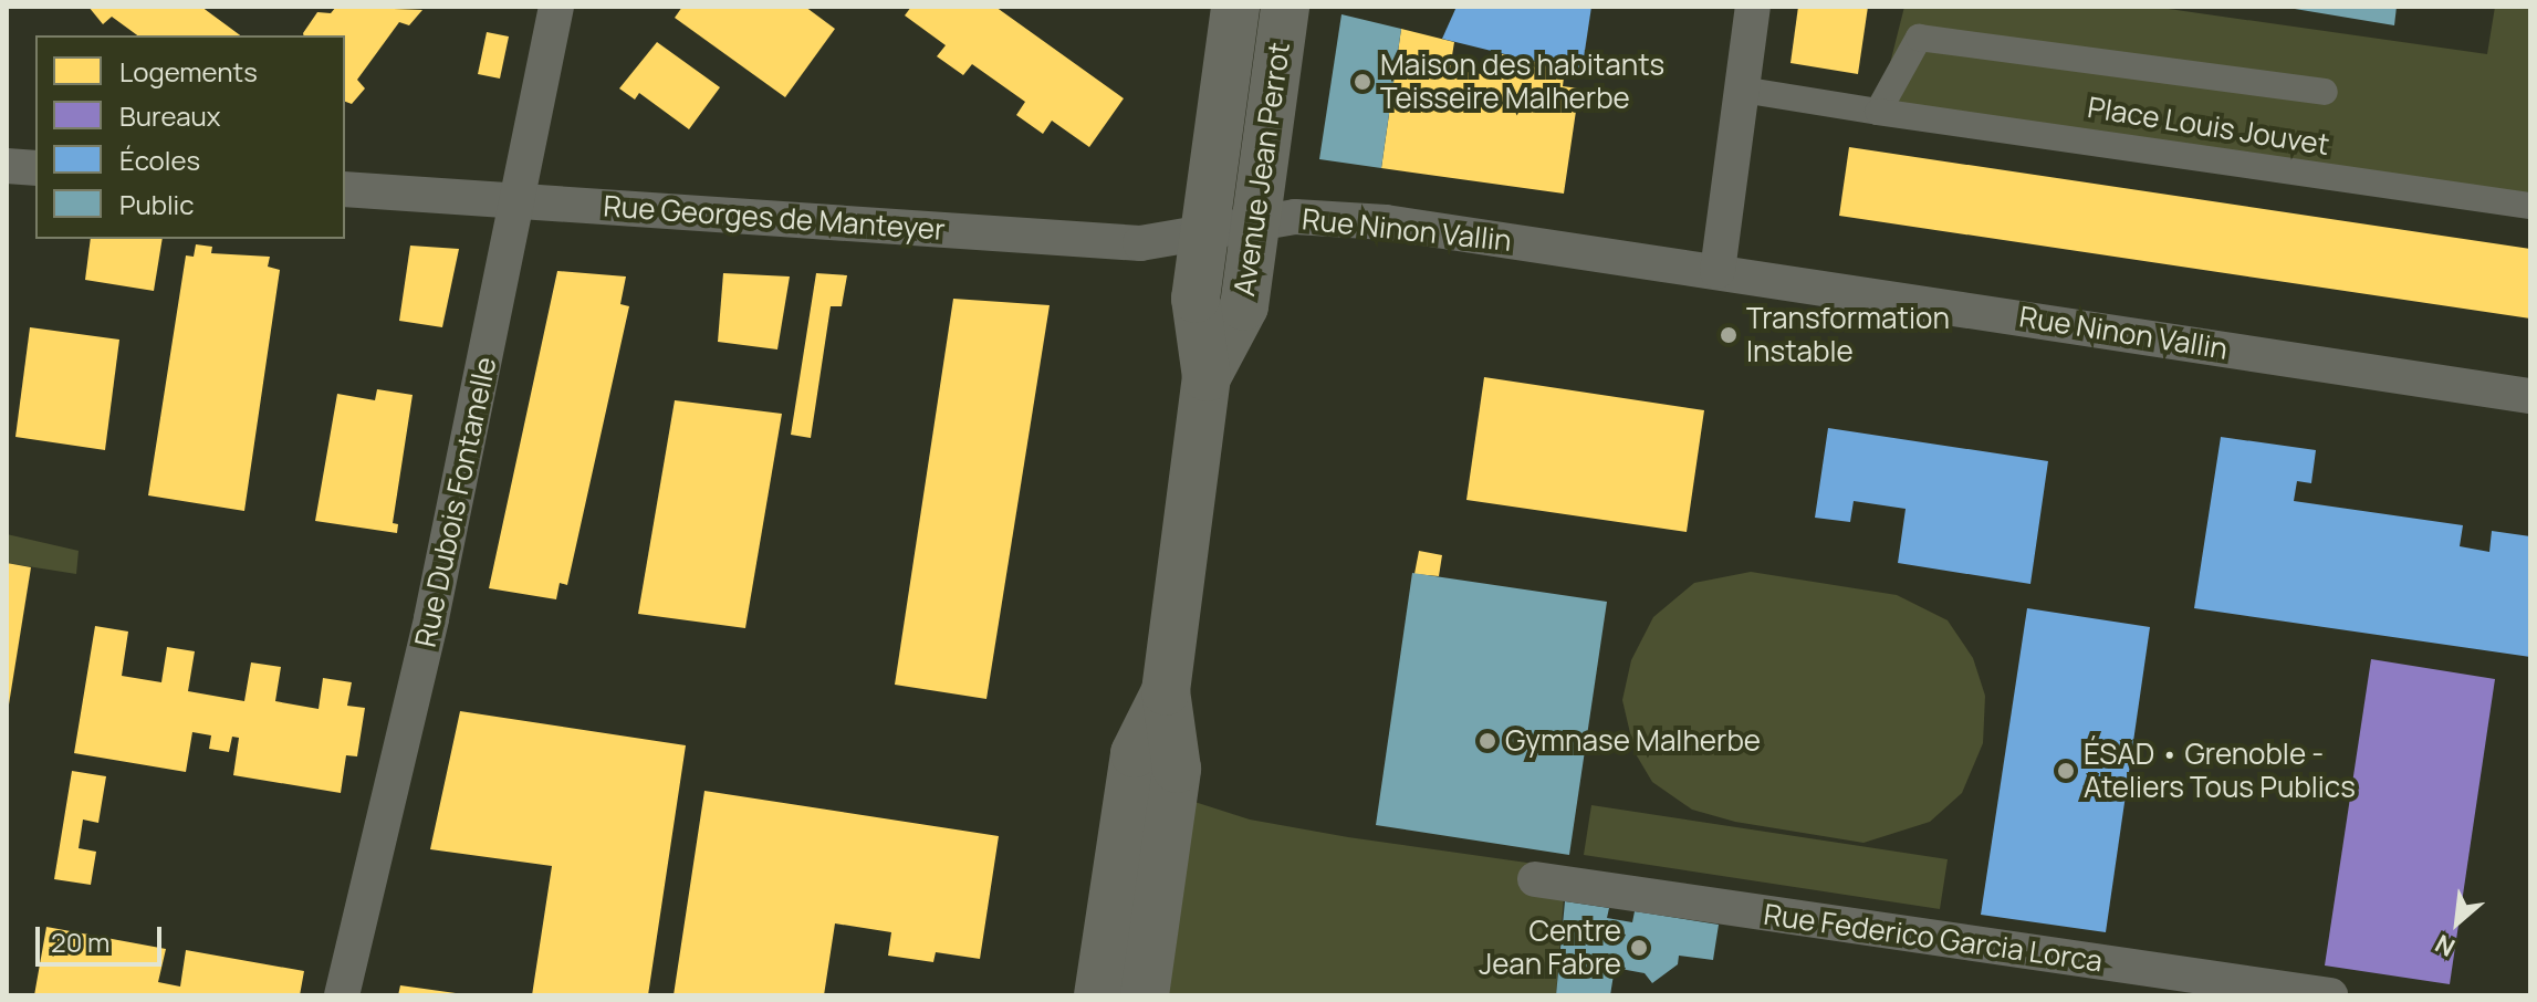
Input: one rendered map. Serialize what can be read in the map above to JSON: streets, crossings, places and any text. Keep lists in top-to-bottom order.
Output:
{
  "streets": {
    "main road": ["Avenue Jean Perrot"],
    "street": [
      "Place Louis Jouvet",
      "Rue Georges de Manteyer",
      "Rue Ninon Vallin",
      "Rue Dubois Fontanelle",
      "Rue Federico Garcia Lorca"
    ]
  },
  "crossings": [
    ["Avenue Jean Perrot", "Rue Georges de Manteyer"],
    ["Avenue Jean Perrot", "Rue Ninon Vallin"],
    ["Rue Georges de Manteyer", "Rue Ninon Vallin"],
    ["Rue Georges de Manteyer", "Rue Dubois Fontanelle"]
  ],
  "places": [
    "Maison des habitants Teisseire Malherbe",
    "Transformation Instable",
    "Gymnase Malherbe",
    "ÉSAD • Grenoble - Ateliers Tous Publics",
    "Centre Jean Fabre"
  ],
  "legend": [
    "Logements",
    "Bureaux",
    "Écoles",
    "Public"
  ],
  "scale_bar": "20 m",
  "north": "bottom left"
}
